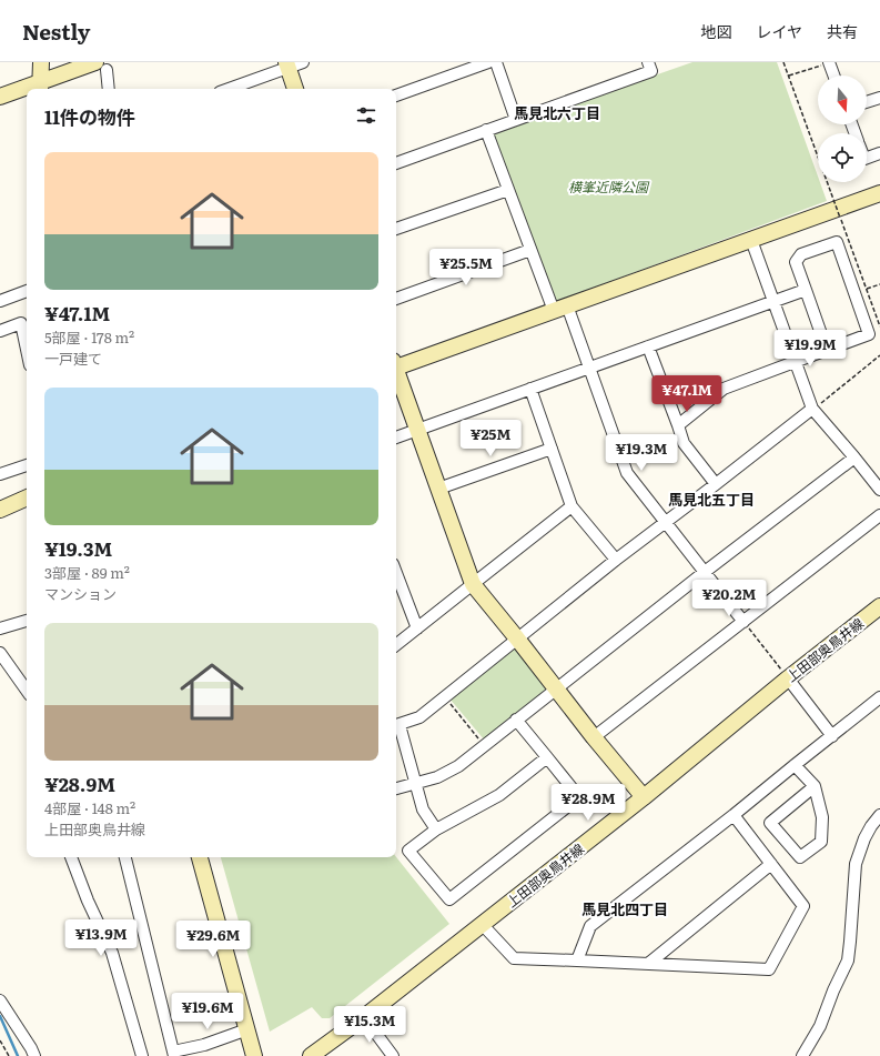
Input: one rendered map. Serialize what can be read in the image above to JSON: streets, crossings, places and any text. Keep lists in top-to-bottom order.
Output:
{
  "streets": {
    "street": ["上田部奥鳥井線"]
  },
  "districts": ["馬見北六丁目", "馬見北五丁目", "馬見北四丁目"],
  "parks": ["横峯近隣公園"],
  "north": "bottom",
  "page": {
    "header": "Nestly",
    "nav": ["地図", "レイヤ", "共有"],
    "heading": "11件の物件",
    "list": [
      {
        "name": "¥47.1M",
        "note": "5部屋 · 178 m² · 一戸建て"
      },
      {
        "name": "¥19.3M",
        "note": "3部屋 · 89 m² · マンション"
      },
      {
        "name": "¥28.9M",
        "note": "4部屋 · 148 m² · 上田部奥鳥井線"
      }
    ],
    "price": [
      "¥25.5M",
      "¥19.9M",
      "¥47.1M",
      "¥25M",
      "¥19.3M",
      "¥20.2M",
      "¥28.9M",
      "¥13.9M",
      "¥29.6M",
      "¥19.6M",
      "¥15.3M"
    ]
  }
}
